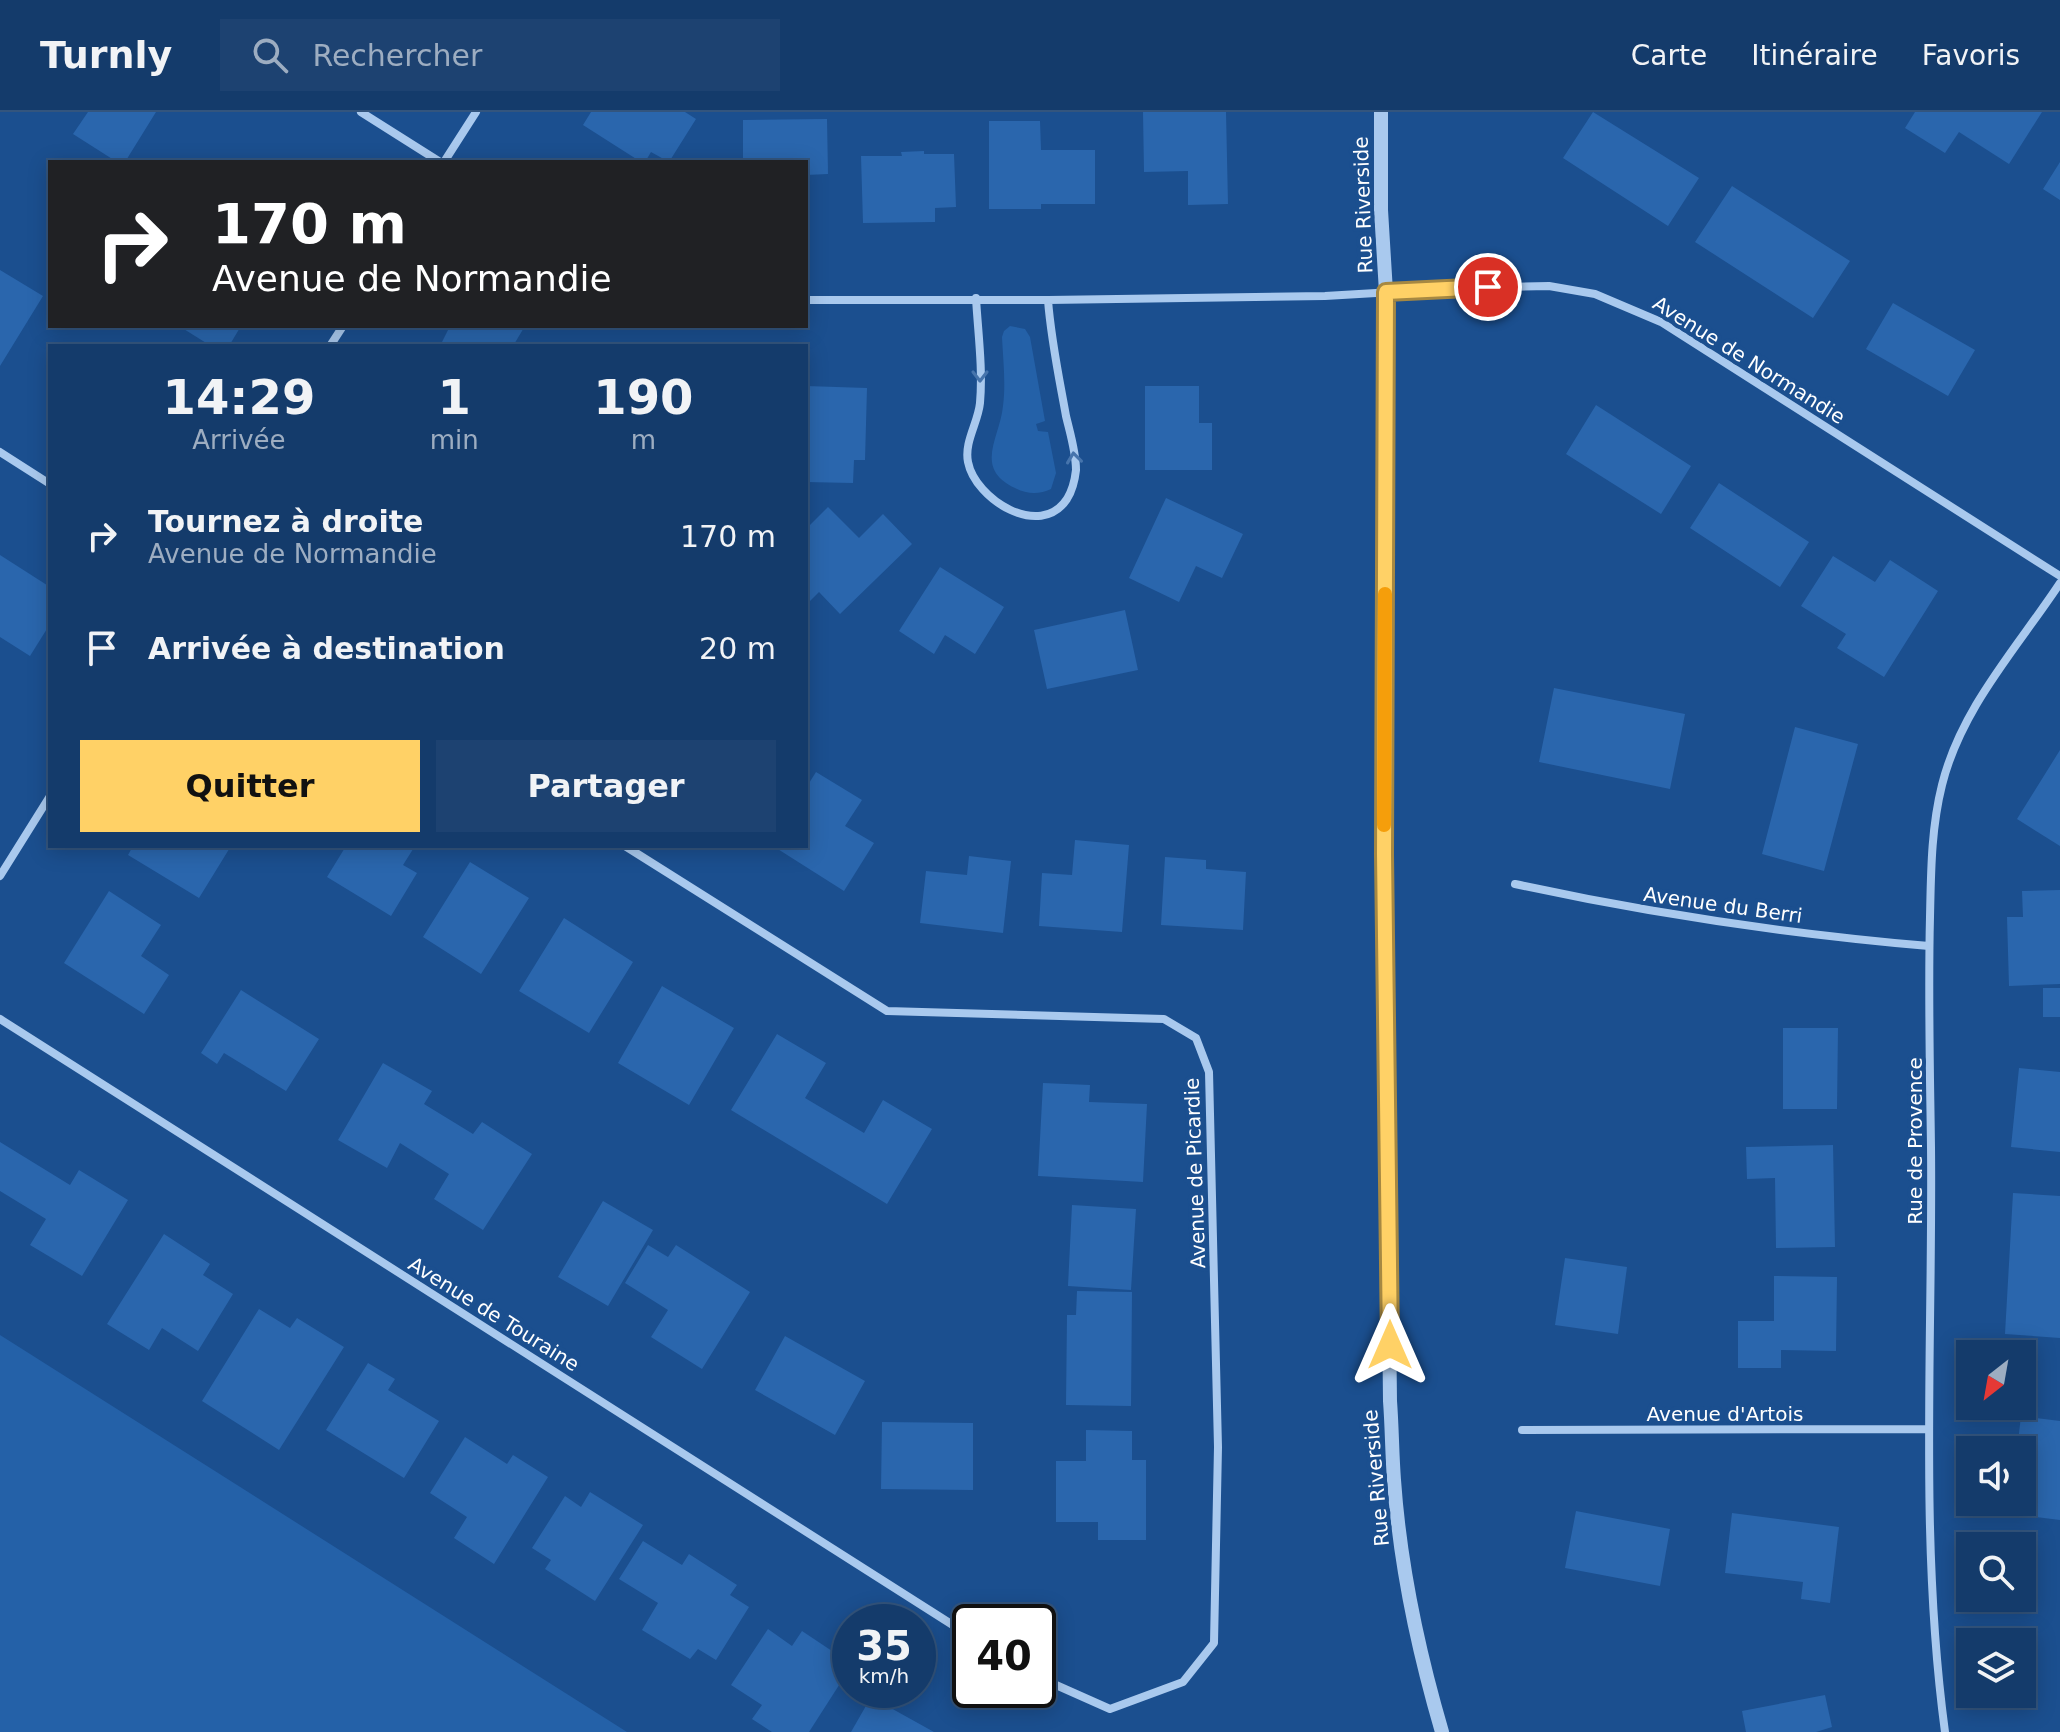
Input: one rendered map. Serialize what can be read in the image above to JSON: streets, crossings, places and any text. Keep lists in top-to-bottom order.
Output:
{
  "streets": {
    "street": [
      "Rue Riverside",
      "Avenue de Normandie",
      "Avenue du Berri",
      "Rue de Provence",
      "Avenue de Picardie",
      "Avenue de Touraine",
      "Avenue d'Artois"
    ]
  },
  "crossings": [
    ["Rue Riverside", "Avenue de Normandie"],
    ["Avenue du Berri", "Rue de Provence"],
    ["Rue de Provence", "Avenue d'Artois"]
  ],
  "north": "bottom left",
  "page": {
    "header": "Turnly",
    "search": "Rechercher",
    "nav": ["Carte", "Itinéraire", "Favoris"],
    "turn": ["170 m", "Avenue de Normandie"],
    "eta": [
      "14:29",
      "Arrivée",
      "1",
      "min",
      "190",
      "m"
    ],
    "list": [
      {
        "name": "Tournez à droite",
        "note": "Avenue de Normandie",
        "value": "170 m"
      },
      {
        "name": "Arrivée à destination",
        "value": "20 m"
      }
    ],
    "buttons": ["Quitter", "Partager"],
    "speed": "35 km/h",
    "limit": "40"
  }
}
